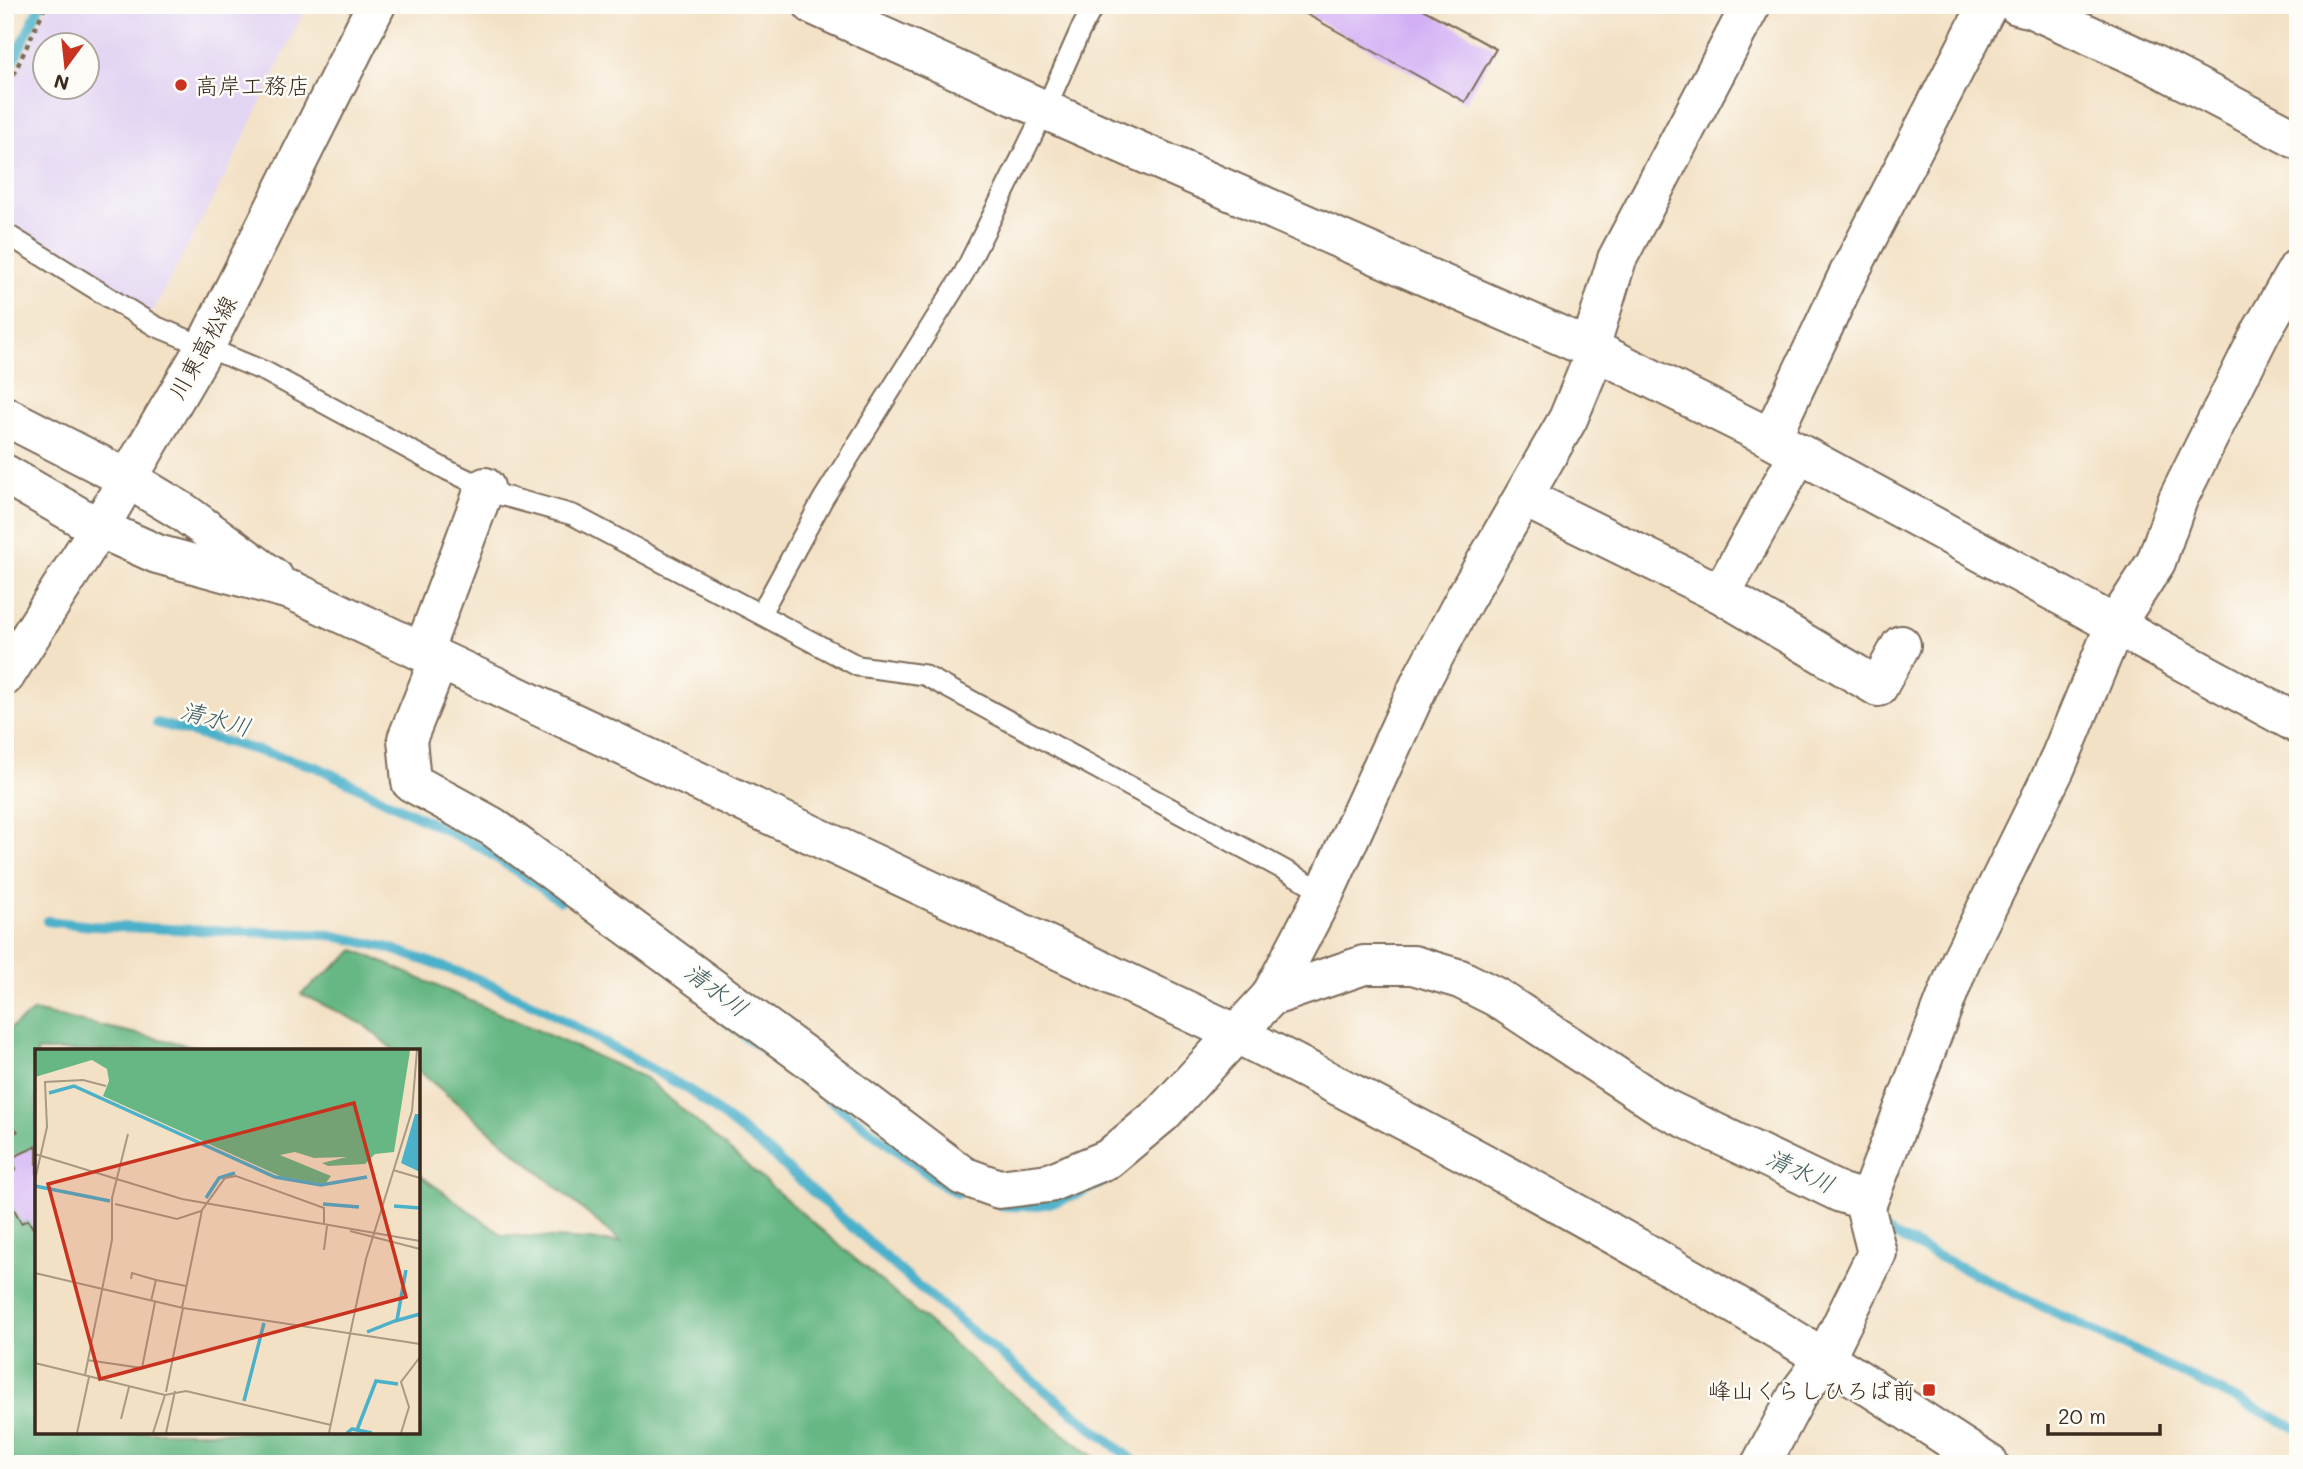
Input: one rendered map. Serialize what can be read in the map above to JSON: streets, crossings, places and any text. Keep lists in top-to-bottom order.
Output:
{
  "streets": {
    "street": ["川東高松線"]
  },
  "water": ["清水川"],
  "places": {
    "other": ["高岸工務店"],
    "transit": ["峰山くらしひろば前"]
  },
  "scale_bar": "20 m",
  "north": "bottom"
}
